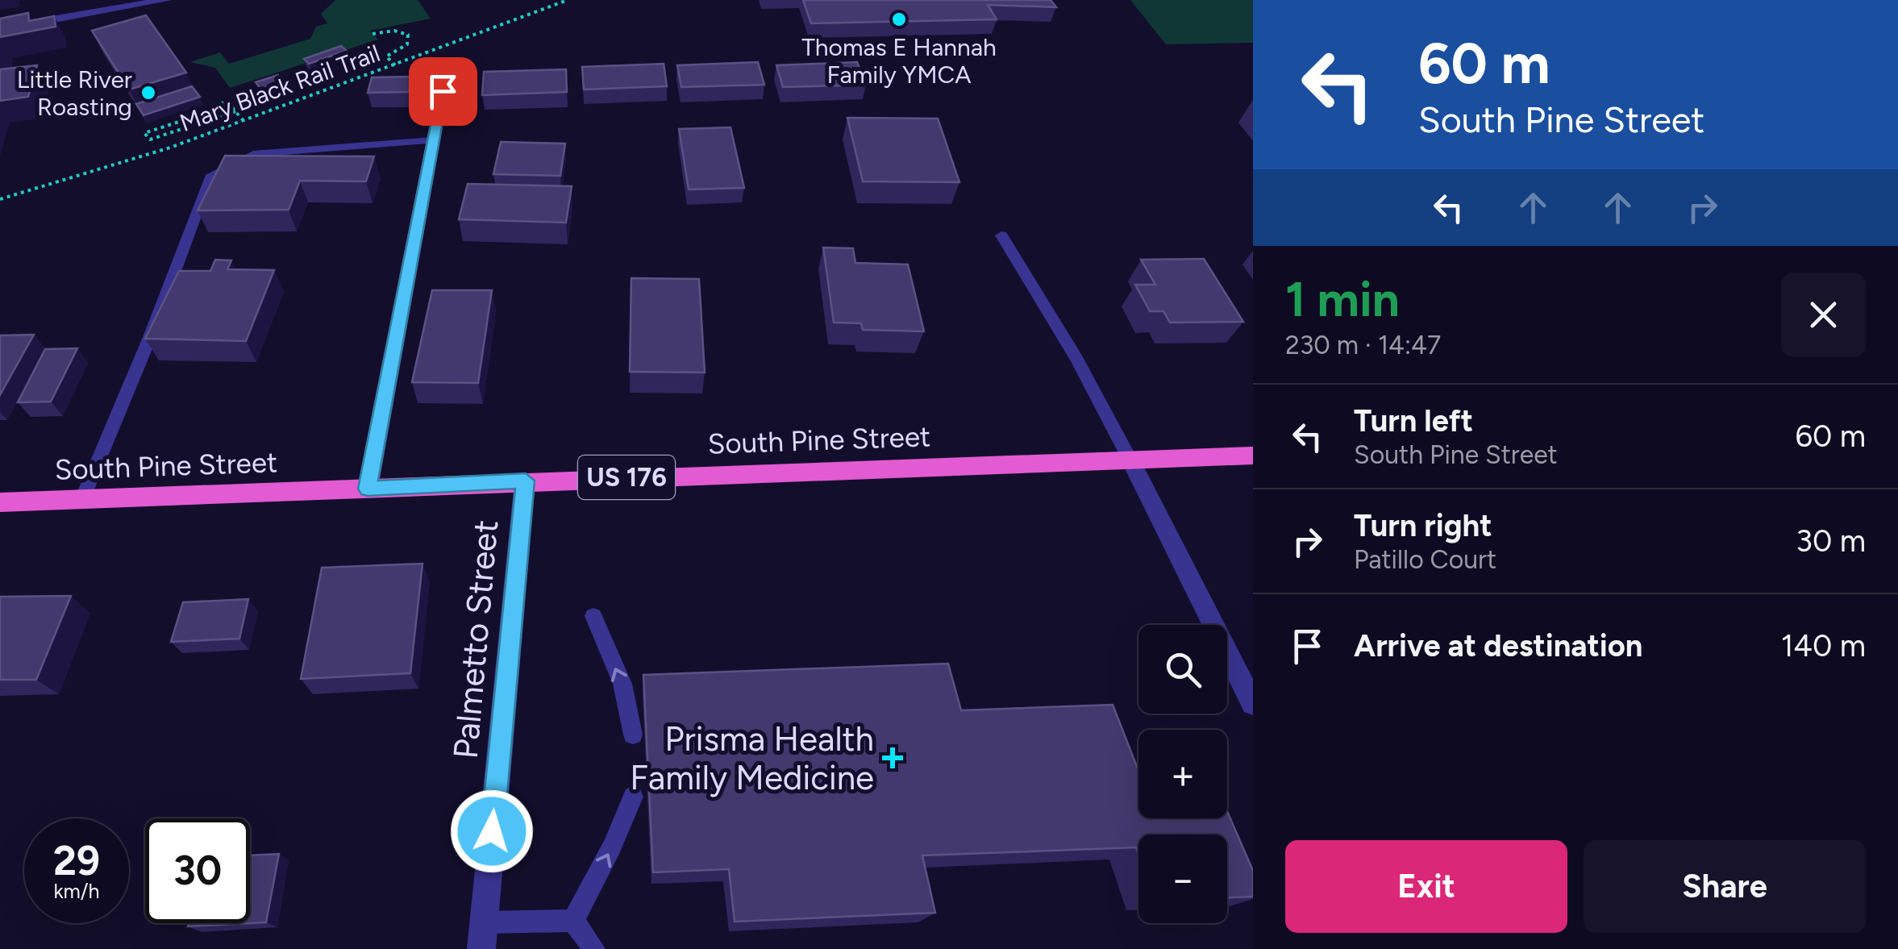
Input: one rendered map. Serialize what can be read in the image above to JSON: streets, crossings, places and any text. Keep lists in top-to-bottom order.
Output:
{
  "streets": {
    "highway": ["South Pine Street", "US 176"],
    "street": ["Palmetto Street"],
    "path": ["Mary Black Rail Trail"]
  },
  "crossings": [
    ["South Pine Street", "Palmetto Street"]
  ],
  "places": {
    "other": ["Thomas E Hannah Family YMCA", "Little River Roasting"],
    "health": ["Prisma Health Family Medicine"]
  },
  "page": {
    "turn": ["60 m", "South Pine Street"],
    "heading": ["1 min", "230 m · 14:47"],
    "list": [
      {
        "name": "Turn left",
        "note": "South Pine Street",
        "value": "60 m"
      },
      {
        "name": "Turn right",
        "note": "Patillo Court",
        "value": "30 m"
      },
      {
        "name": "Arrive at destination",
        "value": "140 m"
      }
    ],
    "map_buttons": ["+", "−"],
    "speed": "29 km/h",
    "limit": "30",
    "buttons": ["Exit", "Share"]
  }
}
